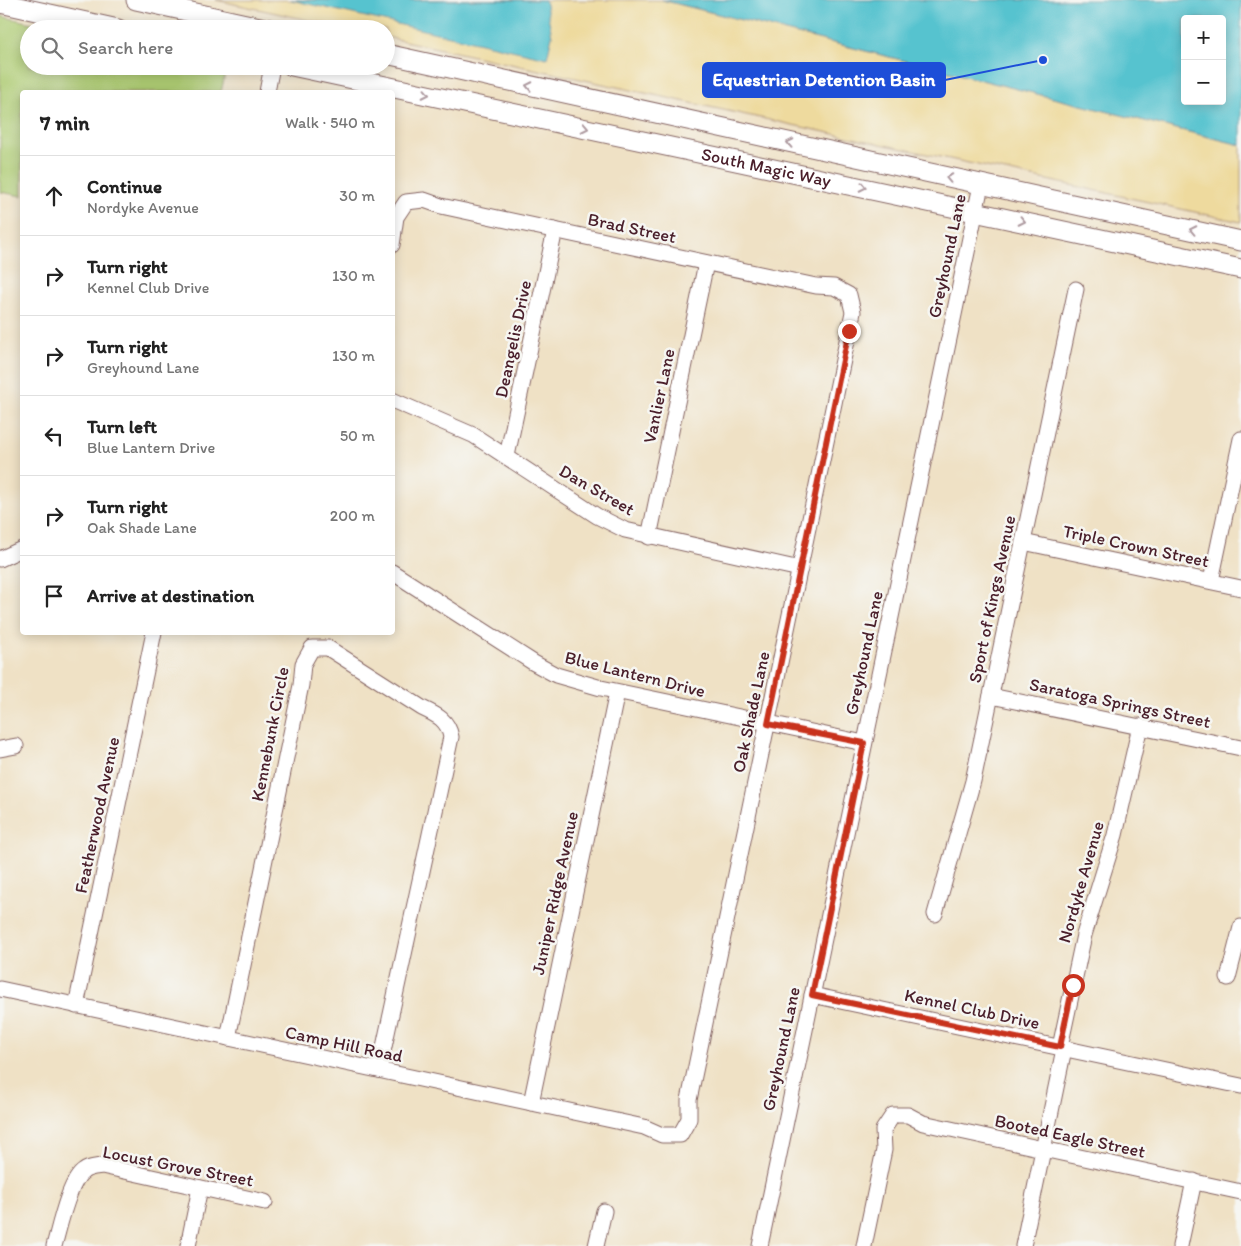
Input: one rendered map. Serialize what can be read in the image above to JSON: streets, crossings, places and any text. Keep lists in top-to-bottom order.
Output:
{
  "streets": {
    "street": [
      "South Magic Way",
      "Brad Street",
      "Greyhound Lane",
      "Deangelis Drive",
      "Vanlier Lane",
      "Dan Street",
      "Triple Crown Street",
      "Sport of Kings Avenue",
      "Blue Lantern Drive",
      "Saratoga Springs Street",
      "Oak Shade Lane",
      "Kennebunk Circle",
      "Featherwood Avenue",
      "Nordyke Avenue",
      "Juniper Ridge Avenue",
      "Kennel Club Drive",
      "Camp Hill Road",
      "Booted Eagle Street",
      "Locust Grove Street"
    ]
  },
  "crossings": [
    ["South Magic Way", "Greyhound Lane"],
    ["Brad Street", "Deangelis Drive"],
    ["Brad Street", "Vanlier Lane"],
    ["Brad Street", "Oak Shade Lane"],
    ["Greyhound Lane", "Blue Lantern Drive"],
    ["Greyhound Lane", "Kennel Club Drive"],
    ["Deangelis Drive", "Dan Street"],
    ["Vanlier Lane", "Dan Street"],
    ["Dan Street", "Oak Shade Lane"],
    ["Triple Crown Street", "Sport of Kings Avenue"],
    ["Sport of Kings Avenue", "Saratoga Springs Street"],
    ["Blue Lantern Drive", "Oak Shade Lane"],
    ["Blue Lantern Drive", "Juniper Ridge Avenue"],
    ["Saratoga Springs Street", "Nordyke Avenue"],
    ["Oak Shade Lane", "Camp Hill Road"],
    ["Kennebunk Circle", "Camp Hill Road"],
    ["Featherwood Avenue", "Camp Hill Road"],
    ["Nordyke Avenue", "Kennel Club Drive"],
    ["Nordyke Avenue", "Booted Eagle Street"],
    ["Juniper Ridge Avenue", "Camp Hill Road"]
  ],
  "places": ["Equestrian Detention Basin"],
  "page": {
    "map_buttons": ["+", "−"],
    "search": "Search here",
    "heading": ["7 min", "Walk · 540 m"],
    "list": [
      ["Continue", "Nordyke Avenue", "30 m"],
      ["Turn right", "Kennel Club Drive", "130 m"],
      ["Turn right", "Greyhound Lane", "130 m"],
      ["Turn left", "Blue Lantern Drive", "50 m"],
      ["Turn right", "Oak Shade Lane", "200 m"],
      "Arrive at destination"
    ]
  }
}
